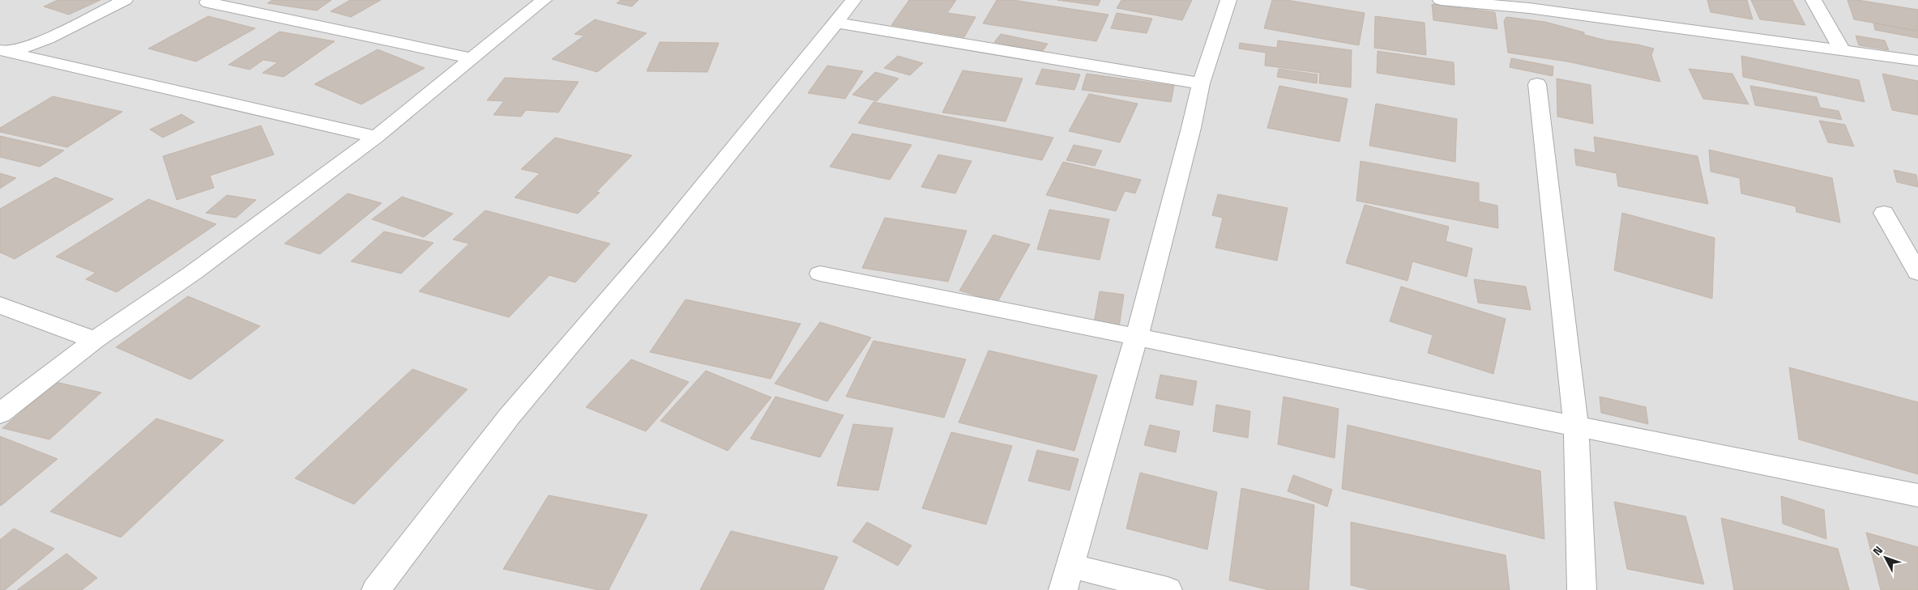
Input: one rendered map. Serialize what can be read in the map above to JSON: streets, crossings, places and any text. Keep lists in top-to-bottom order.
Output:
{
  "north": "top left"
}
